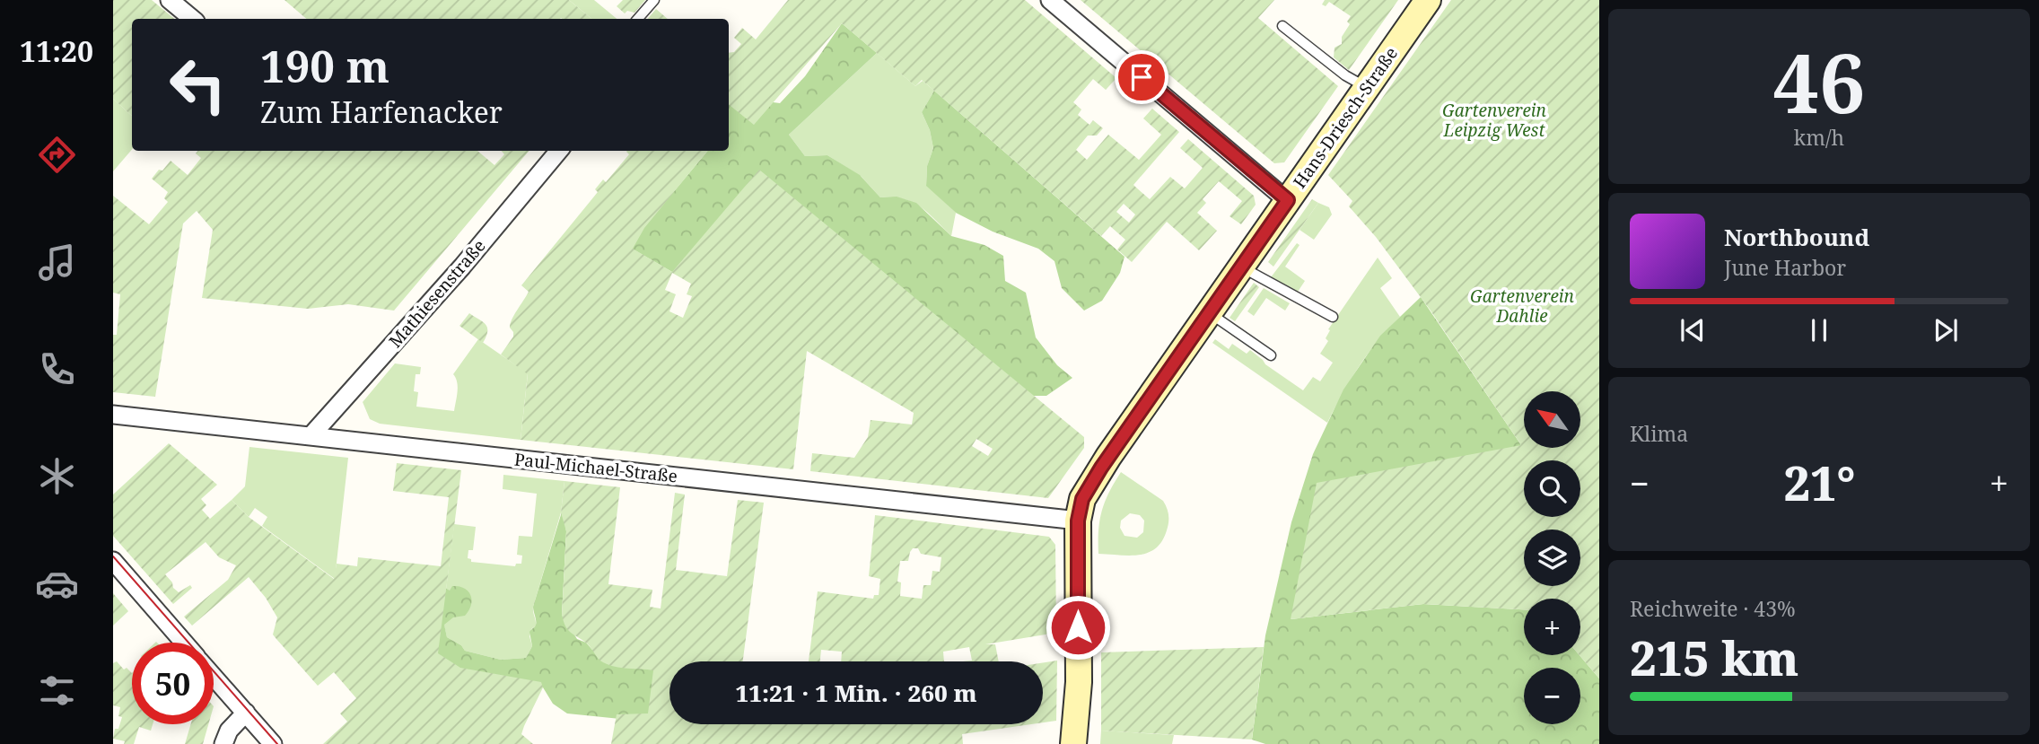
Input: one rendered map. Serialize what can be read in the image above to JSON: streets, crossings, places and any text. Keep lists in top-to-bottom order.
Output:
{
  "streets": {
    "main road": ["Hans-Driesch-Straße"],
    "street": ["Mathiesenstraße", "Paul-Michael-Straße"]
  },
  "crossings": [
    ["Hans-Driesch-Straße", "Paul-Michael-Straße"],
    ["Mathiesenstraße", "Paul-Michael-Straße"]
  ],
  "parks": ["Gartenverein Leipzig West", "Gartenverein Dahlie"],
  "north": "top left",
  "page": {
    "tabs": "11:20",
    "tile": [
      ["46", "km/h"],
      "Klima",
      ["Reichweite · 43%", "215 km"]
    ],
    "turn": ["190 m", "Zum Harfenacker"],
    "song": ["Northbound", "June Harbor"],
    "map_buttons": ["+", "−"],
    "heat": ["−", "21°", "+"],
    "limit": "50",
    "trip": "11:21 · 1 Min. · 260 m"
  }
}
